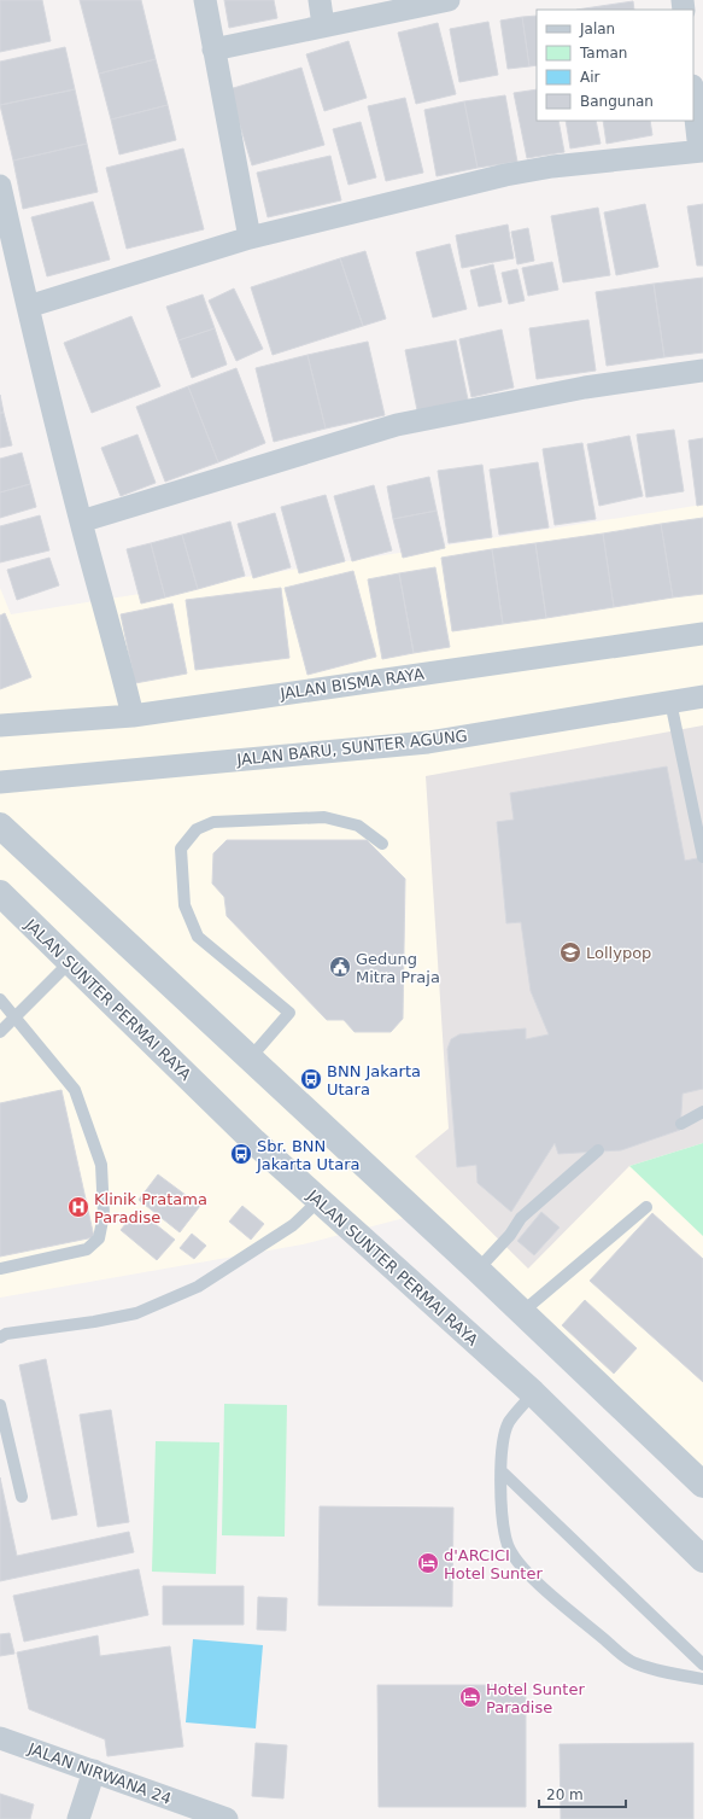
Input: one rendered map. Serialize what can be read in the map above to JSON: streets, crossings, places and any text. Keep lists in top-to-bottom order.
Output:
{
  "streets": {
    "street": [
      "JALAN BISMA RAYA",
      "JALAN BARU, SUNTER AGUNG",
      "JALAN SUNTER PERMAI RAYA",
      "JALAN NIRWANA 24"
    ]
  },
  "places": {
    "school or university": ["Lollypop"],
    "public building": ["Gedung Mitra Praja"],
    "bus stop": ["BNN Jakarta Utara", "Sbr. BNN Jakarta Utara"],
    "hospital": ["Klinik Pratama Paradise"],
    "hotel": ["d'ARCICI Hotel Sunter", "Hotel Sunter Paradise"]
  },
  "legend": [
    "Jalan",
    "Taman",
    "Air",
    "Bangunan"
  ],
  "scale_bar": "20 m"
}
